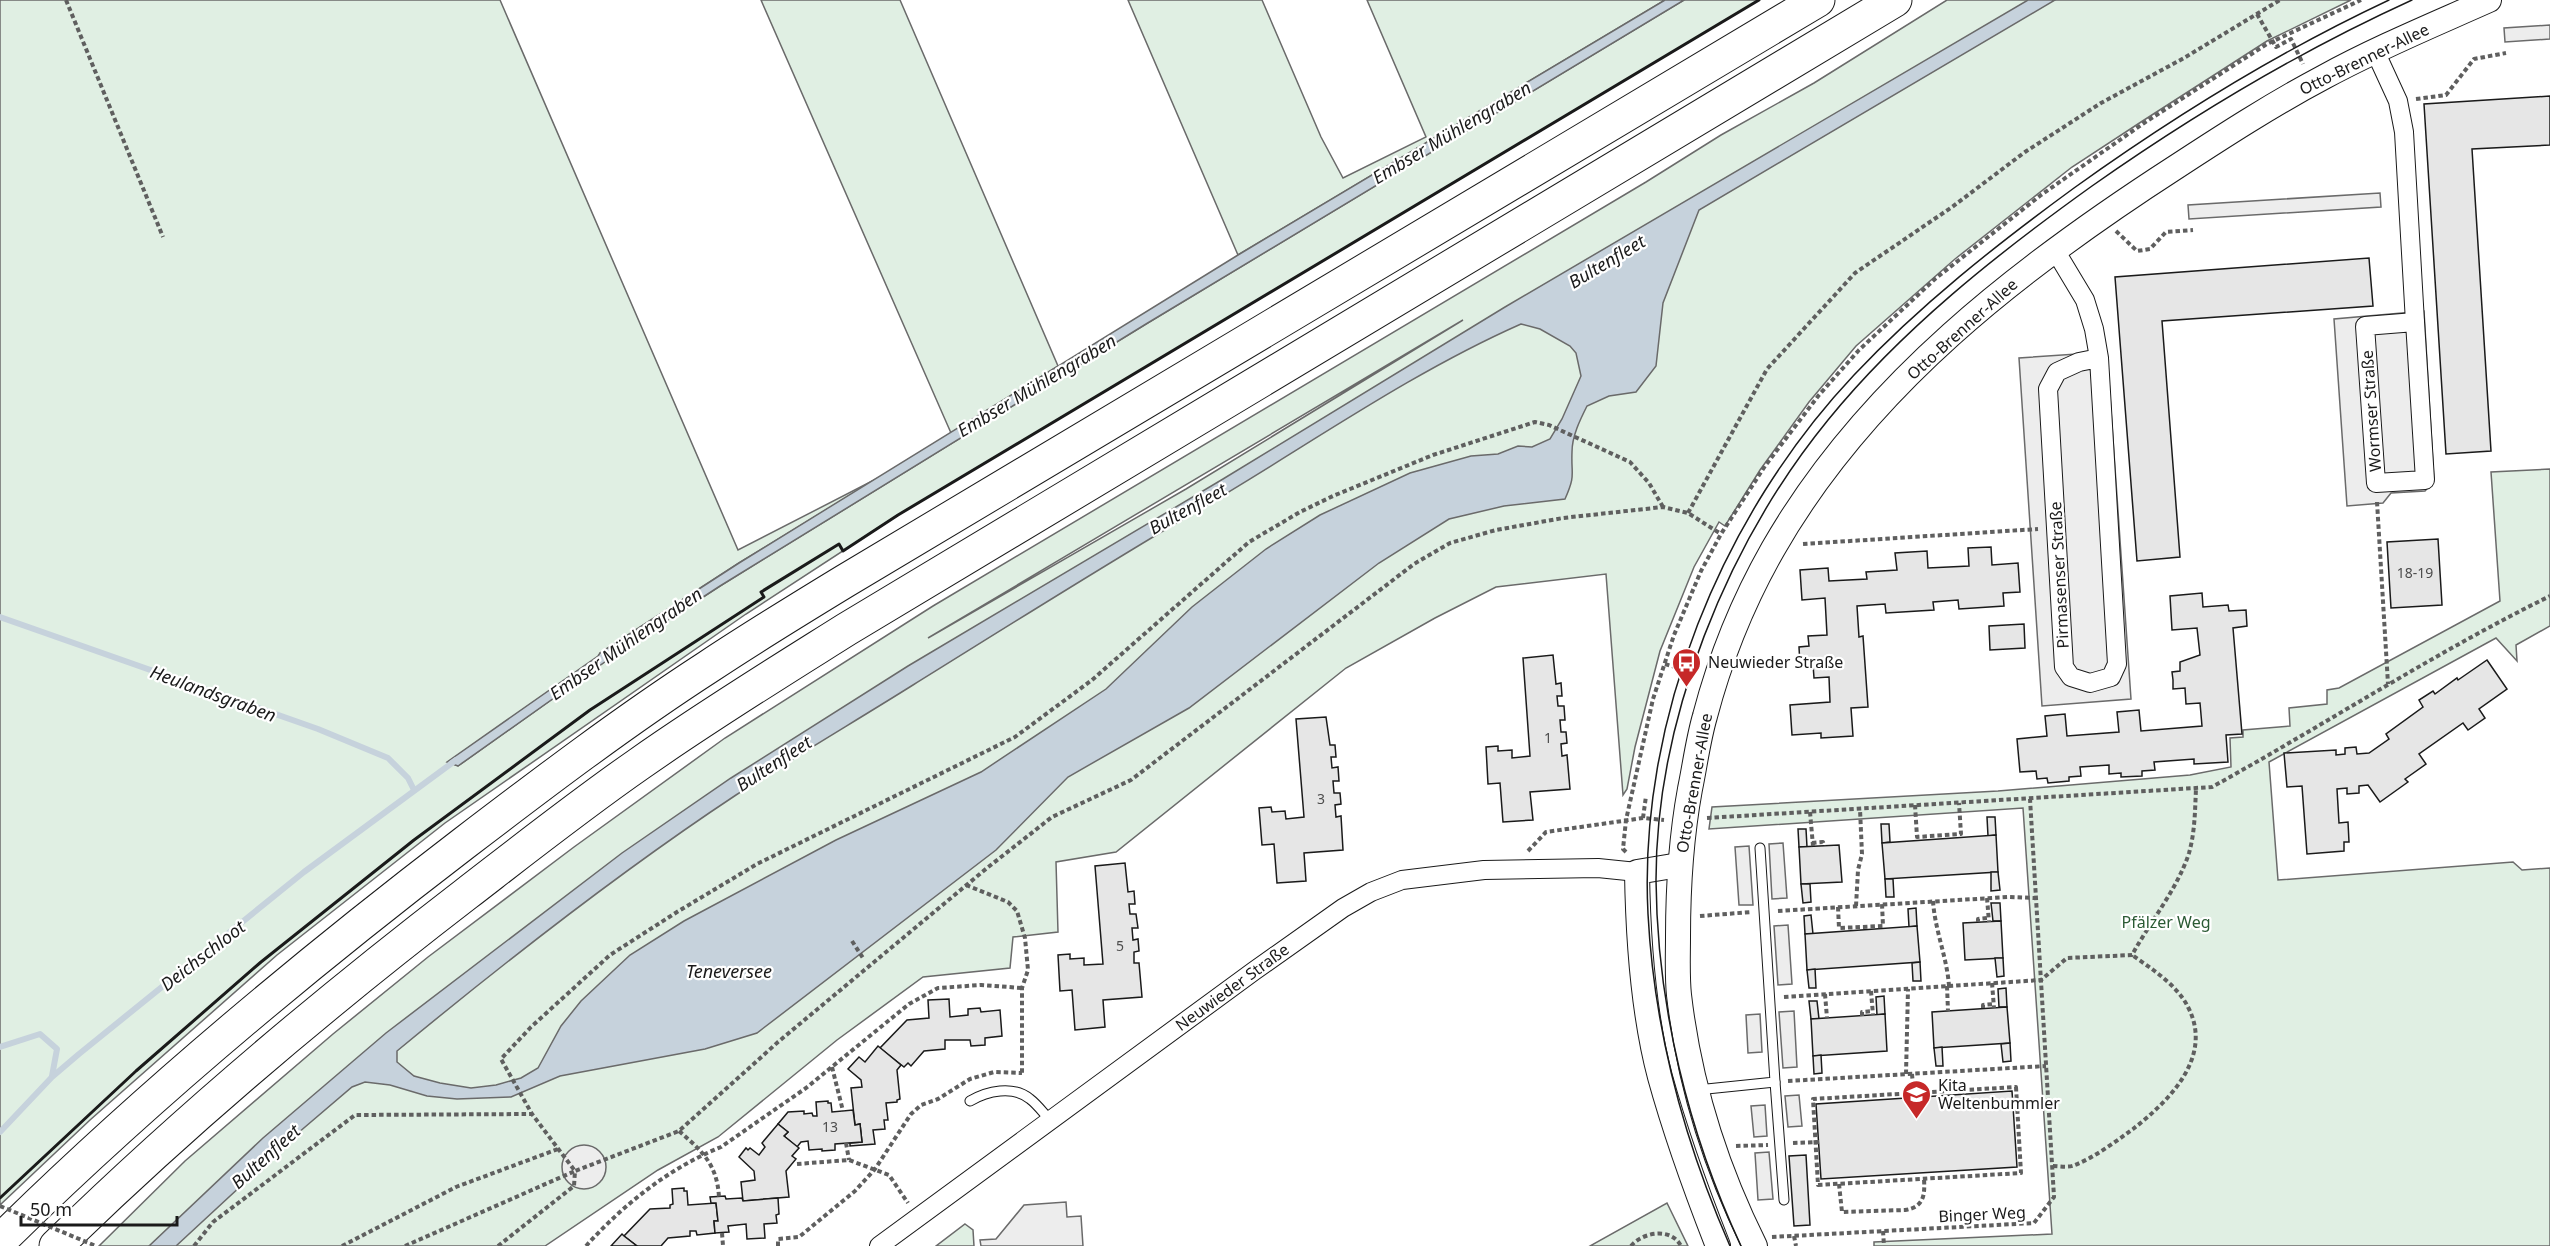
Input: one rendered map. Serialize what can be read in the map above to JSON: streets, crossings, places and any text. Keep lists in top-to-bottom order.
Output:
{
  "streets": {
    "street": [
      "Otto-Brenner-Allee",
      "Wormser Straße",
      "Pirmasenser Straße",
      "Neuwieder Straße"
    ],
    "path": ["Binger Weg"]
  },
  "crossings": [
    ["Otto-Brenner-Allee", "Wormser Straße"],
    ["Otto-Brenner-Allee", "Pirmasenser Straße"],
    ["Otto-Brenner-Allee", "Neuwieder Straße"],
    ["Otto-Brenner-Allee", "Binger Weg"]
  ],
  "water": [
    "Embser Mühlengraben",
    "Bultenfleet",
    "Heulandsgraben",
    "Deichschloot",
    "Teneversee"
  ],
  "parks": ["Pfälzer Weg"],
  "places": {
    "bus stop": ["Neuwieder Straße"],
    "school or university": ["Kita Weltenbummler"]
  },
  "house_numbers": [
    "18-19",
    "1",
    "3",
    "5",
    "13"
  ],
  "scale_bar": "50 m"
}
